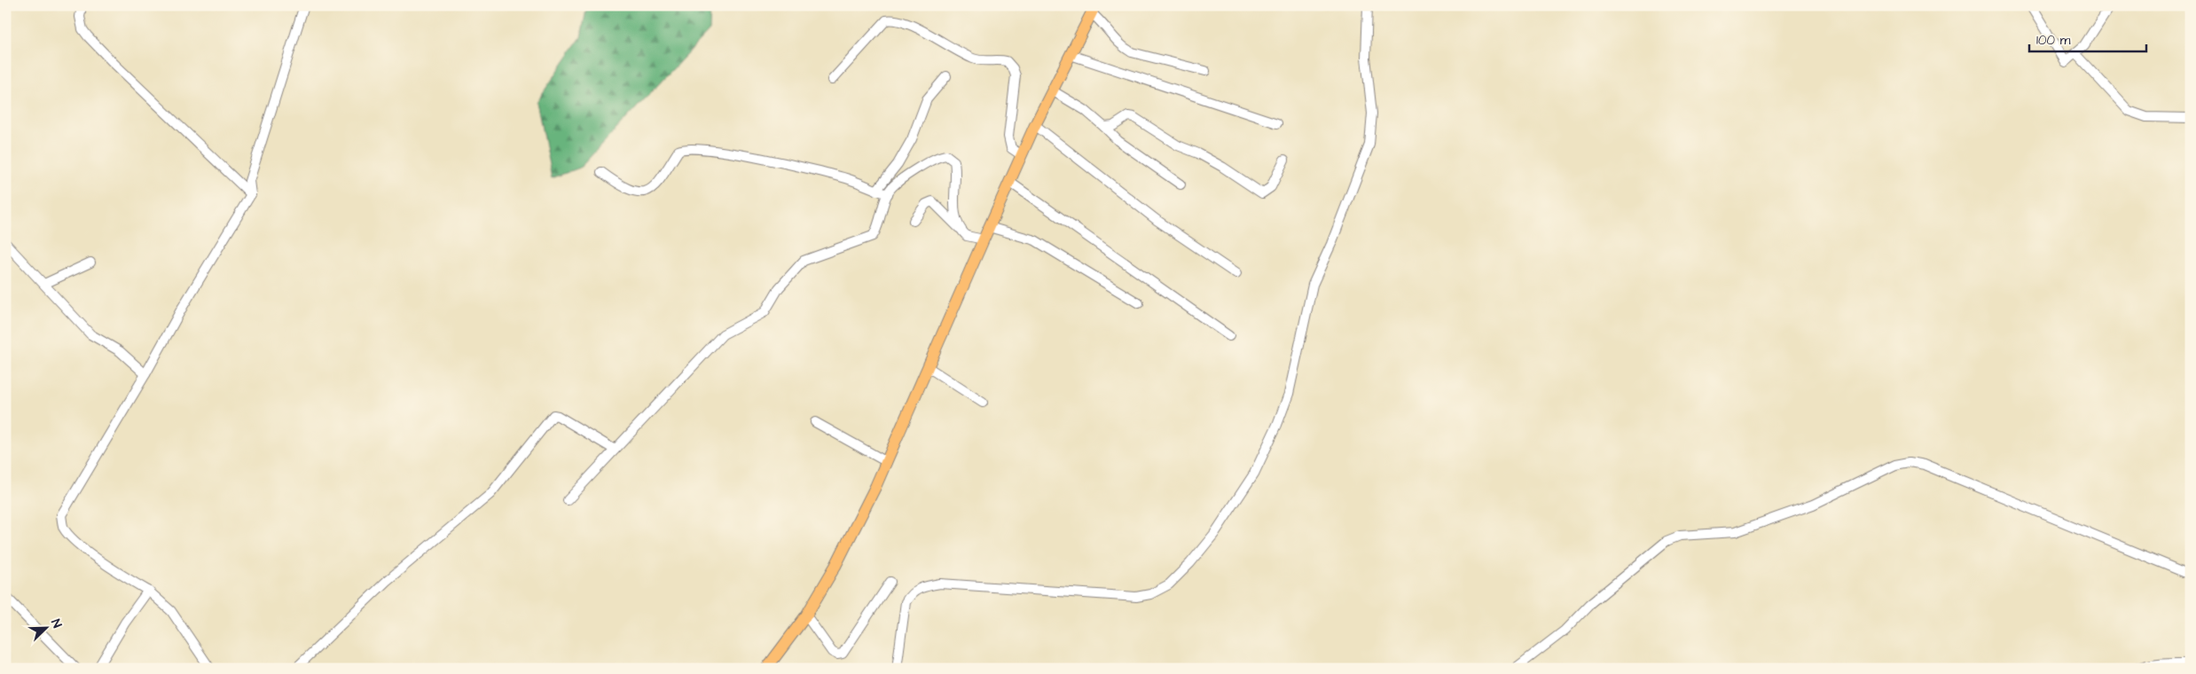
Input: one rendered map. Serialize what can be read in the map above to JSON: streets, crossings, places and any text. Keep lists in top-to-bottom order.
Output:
{
  "scale_bar": "100 m",
  "north": "top right"
}
